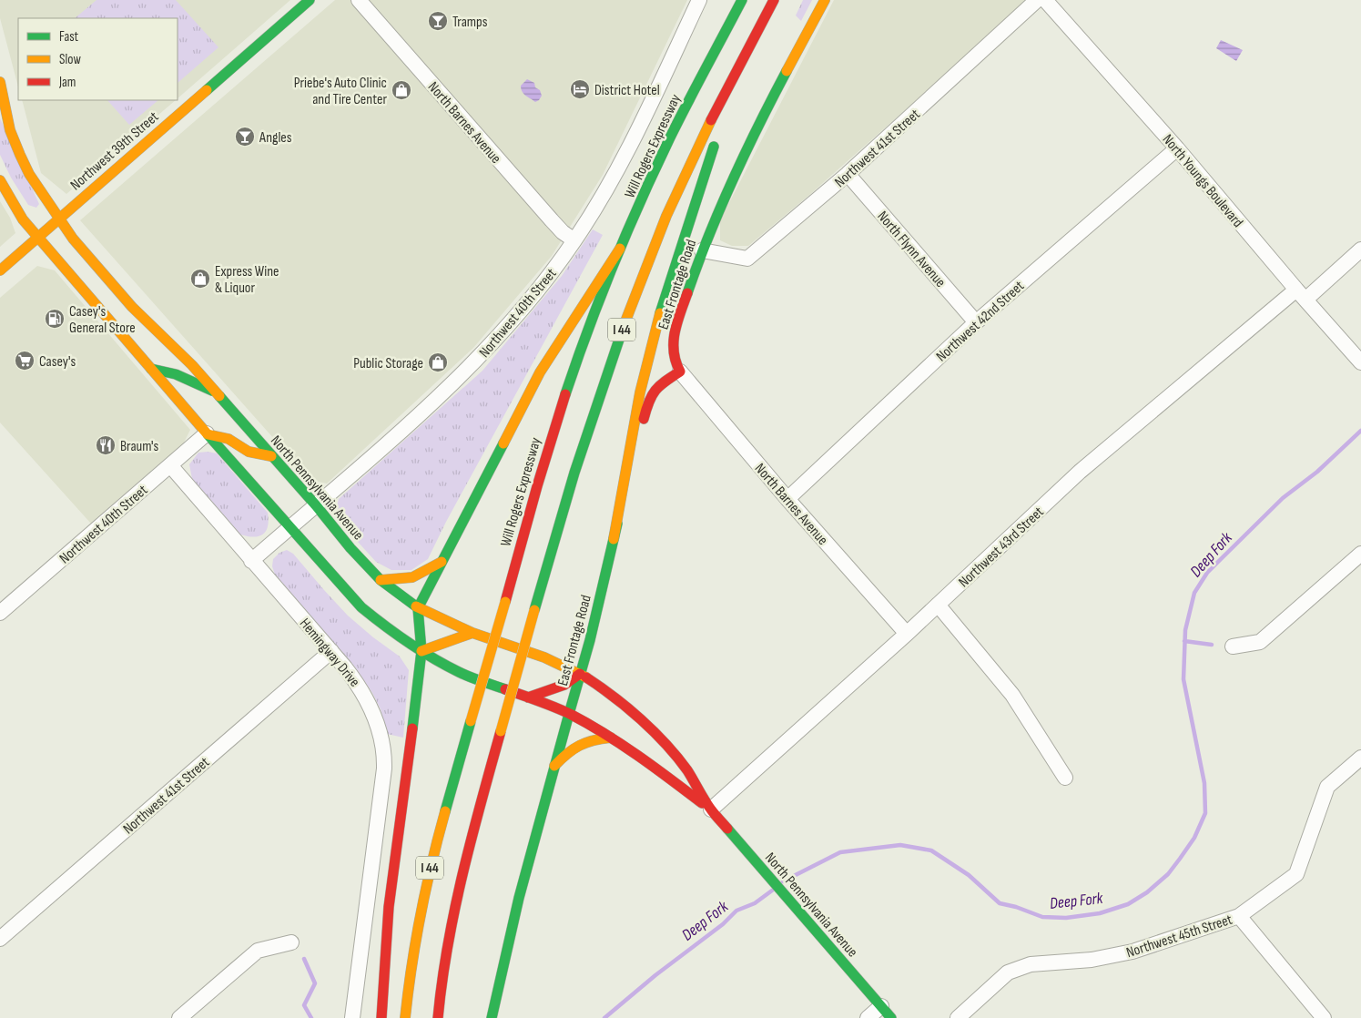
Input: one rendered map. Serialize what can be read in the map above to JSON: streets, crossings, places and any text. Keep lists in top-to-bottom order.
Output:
{
  "streets": {
    "main road": [
      "Will Rogers Expressway",
      "Northwest 39th Street",
      "East Frontage Road",
      "I 44",
      "North Pennsylvania Avenue"
    ],
    "street": [
      "North Barnes Avenue",
      "Northwest 41st Street",
      "North Youngs Boulevard",
      "North Flynn Avenue",
      "Northwest 40th Street",
      "Northwest 42nd Street",
      "Northwest 43rd Street",
      "Hemingway Drive",
      "Northwest 45th Street"
    ]
  },
  "crossings": [
    ["North Barnes Avenue", "East Frontage Road"],
    ["North Barnes Avenue", "Northwest 40th Street"],
    ["North Barnes Avenue", "Northwest 42nd Street"],
    ["North Barnes Avenue", "Northwest 43rd Street"],
    ["Northwest 41st Street", "North Flynn Avenue"],
    ["Northwest 41st Street", "East Frontage Road"],
    ["Northwest 41st Street", "Hemingway Drive"],
    ["Northwest 39th Street", "North Pennsylvania Avenue"],
    ["North Youngs Boulevard", "Northwest 42nd Street"],
    ["North Youngs Boulevard", "Northwest 43rd Street"],
    ["North Flynn Avenue", "Northwest 42nd Street"],
    ["East Frontage Road", "North Pennsylvania Avenue"],
    ["Northwest 40th Street", "North Pennsylvania Avenue"],
    ["Northwest 40th Street", "Hemingway Drive"],
    ["North Pennsylvania Avenue", "Northwest 43rd Street"]
  ],
  "water": ["Deep Fork"],
  "places": {
    "bar": ["Tramps", "Angles"],
    "hotel": ["District Hotel"],
    "shop": ["Priebe's Auto Clinic and Tire Center", "Express Wine & Liquor", "Public Storage"],
    "fuel station": ["Casey's General Store"],
    "supermarket": ["Casey's"],
    "restaurant": ["Braum's"]
  },
  "legend": ["Fast", "Slow", "Jam"]
}
